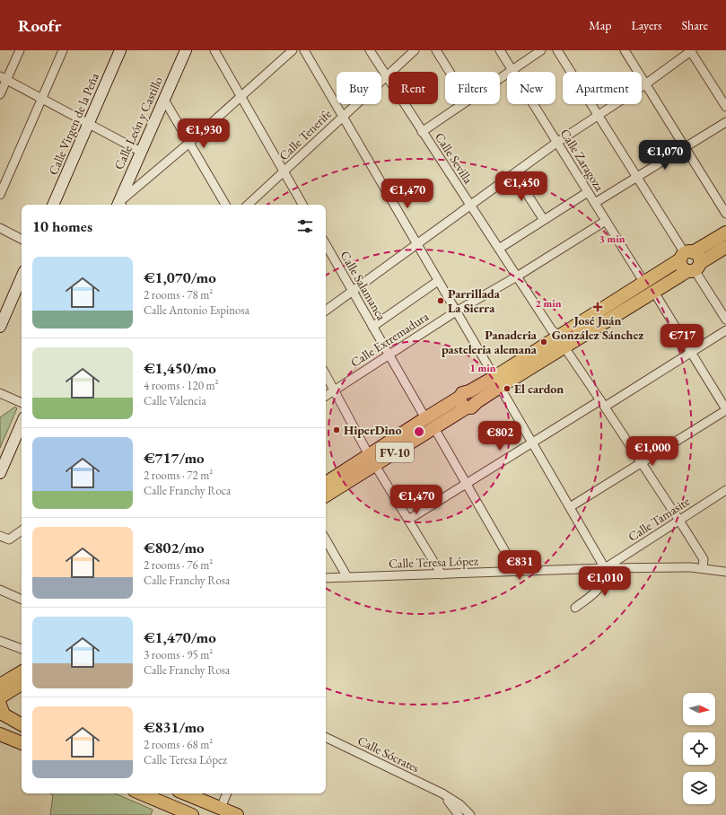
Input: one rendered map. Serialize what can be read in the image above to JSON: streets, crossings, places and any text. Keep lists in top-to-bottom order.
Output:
{
  "streets": {
    "main road": ["FV-10"],
    "street": [
      "Calle León y Castillo",
      "Calle Virgen de la Peña",
      "Calle Tenerife",
      "Calle Sevilla",
      "Calle Zaragoza",
      "Calle Salamanca",
      "Calle Extremadura",
      "Calle Tamasite",
      "Calle Teresa López",
      "Calle Sócrates"
    ]
  },
  "crossings": [
    ["Calle Tenerife", "Calle Sevilla"],
    ["Calle Sevilla", "Calle Extremadura"],
    ["Calle Sevilla", "FV-10"],
    ["Calle Zaragoza", "Calle Extremadura"],
    ["Calle Zaragoza", "FV-10"],
    ["Calle Salamanca", "Calle Extremadura"],
    ["Calle Salamanca", "FV-10"],
    ["Calle Tamasite", "Calle Teresa López"]
  ],
  "places": {
    "other": [
      "Parrillada La Sierra",
      "Panaderia pasteleria alemana",
      "El cardon",
      "HiperDino"
    ],
    "health": ["José Juán González Sánchez"]
  },
  "north": "right",
  "page": {
    "header": "Roofr",
    "nav": ["Map", "Layers", "Share"],
    "chip": [
      "Buy",
      "Rent",
      "Filters",
      "New",
      "Apartment"
    ],
    "price": [
      "€1,930",
      "€1,070",
      "€1,450",
      "€1,470",
      "€717",
      "€802",
      "€1,000",
      "€1,470",
      "€831",
      "€1,010"
    ],
    "heading": "10 homes",
    "list": [
      {
        "name": "€1,070/mo",
        "note": "2 rooms · 78 m² · Calle Antonio Espinosa"
      },
      {
        "name": "€1,450/mo",
        "note": "4 rooms · 120 m² · Calle Valencia"
      },
      {
        "name": "€717/mo",
        "note": "2 rooms · 72 m² · Calle Franchy Roca"
      },
      {
        "name": "€802/mo",
        "note": "2 rooms · 76 m² · Calle Franchy Rosa"
      },
      {
        "name": "€1,470/mo",
        "note": "3 rooms · 95 m² · Calle Franchy Rosa"
      },
      {
        "name": "€831/mo",
        "note": "2 rooms · 68 m² · Calle Teresa López"
      }
    ]
  },
  "rings": ["3 min", "2 min", "1 min"]
}
